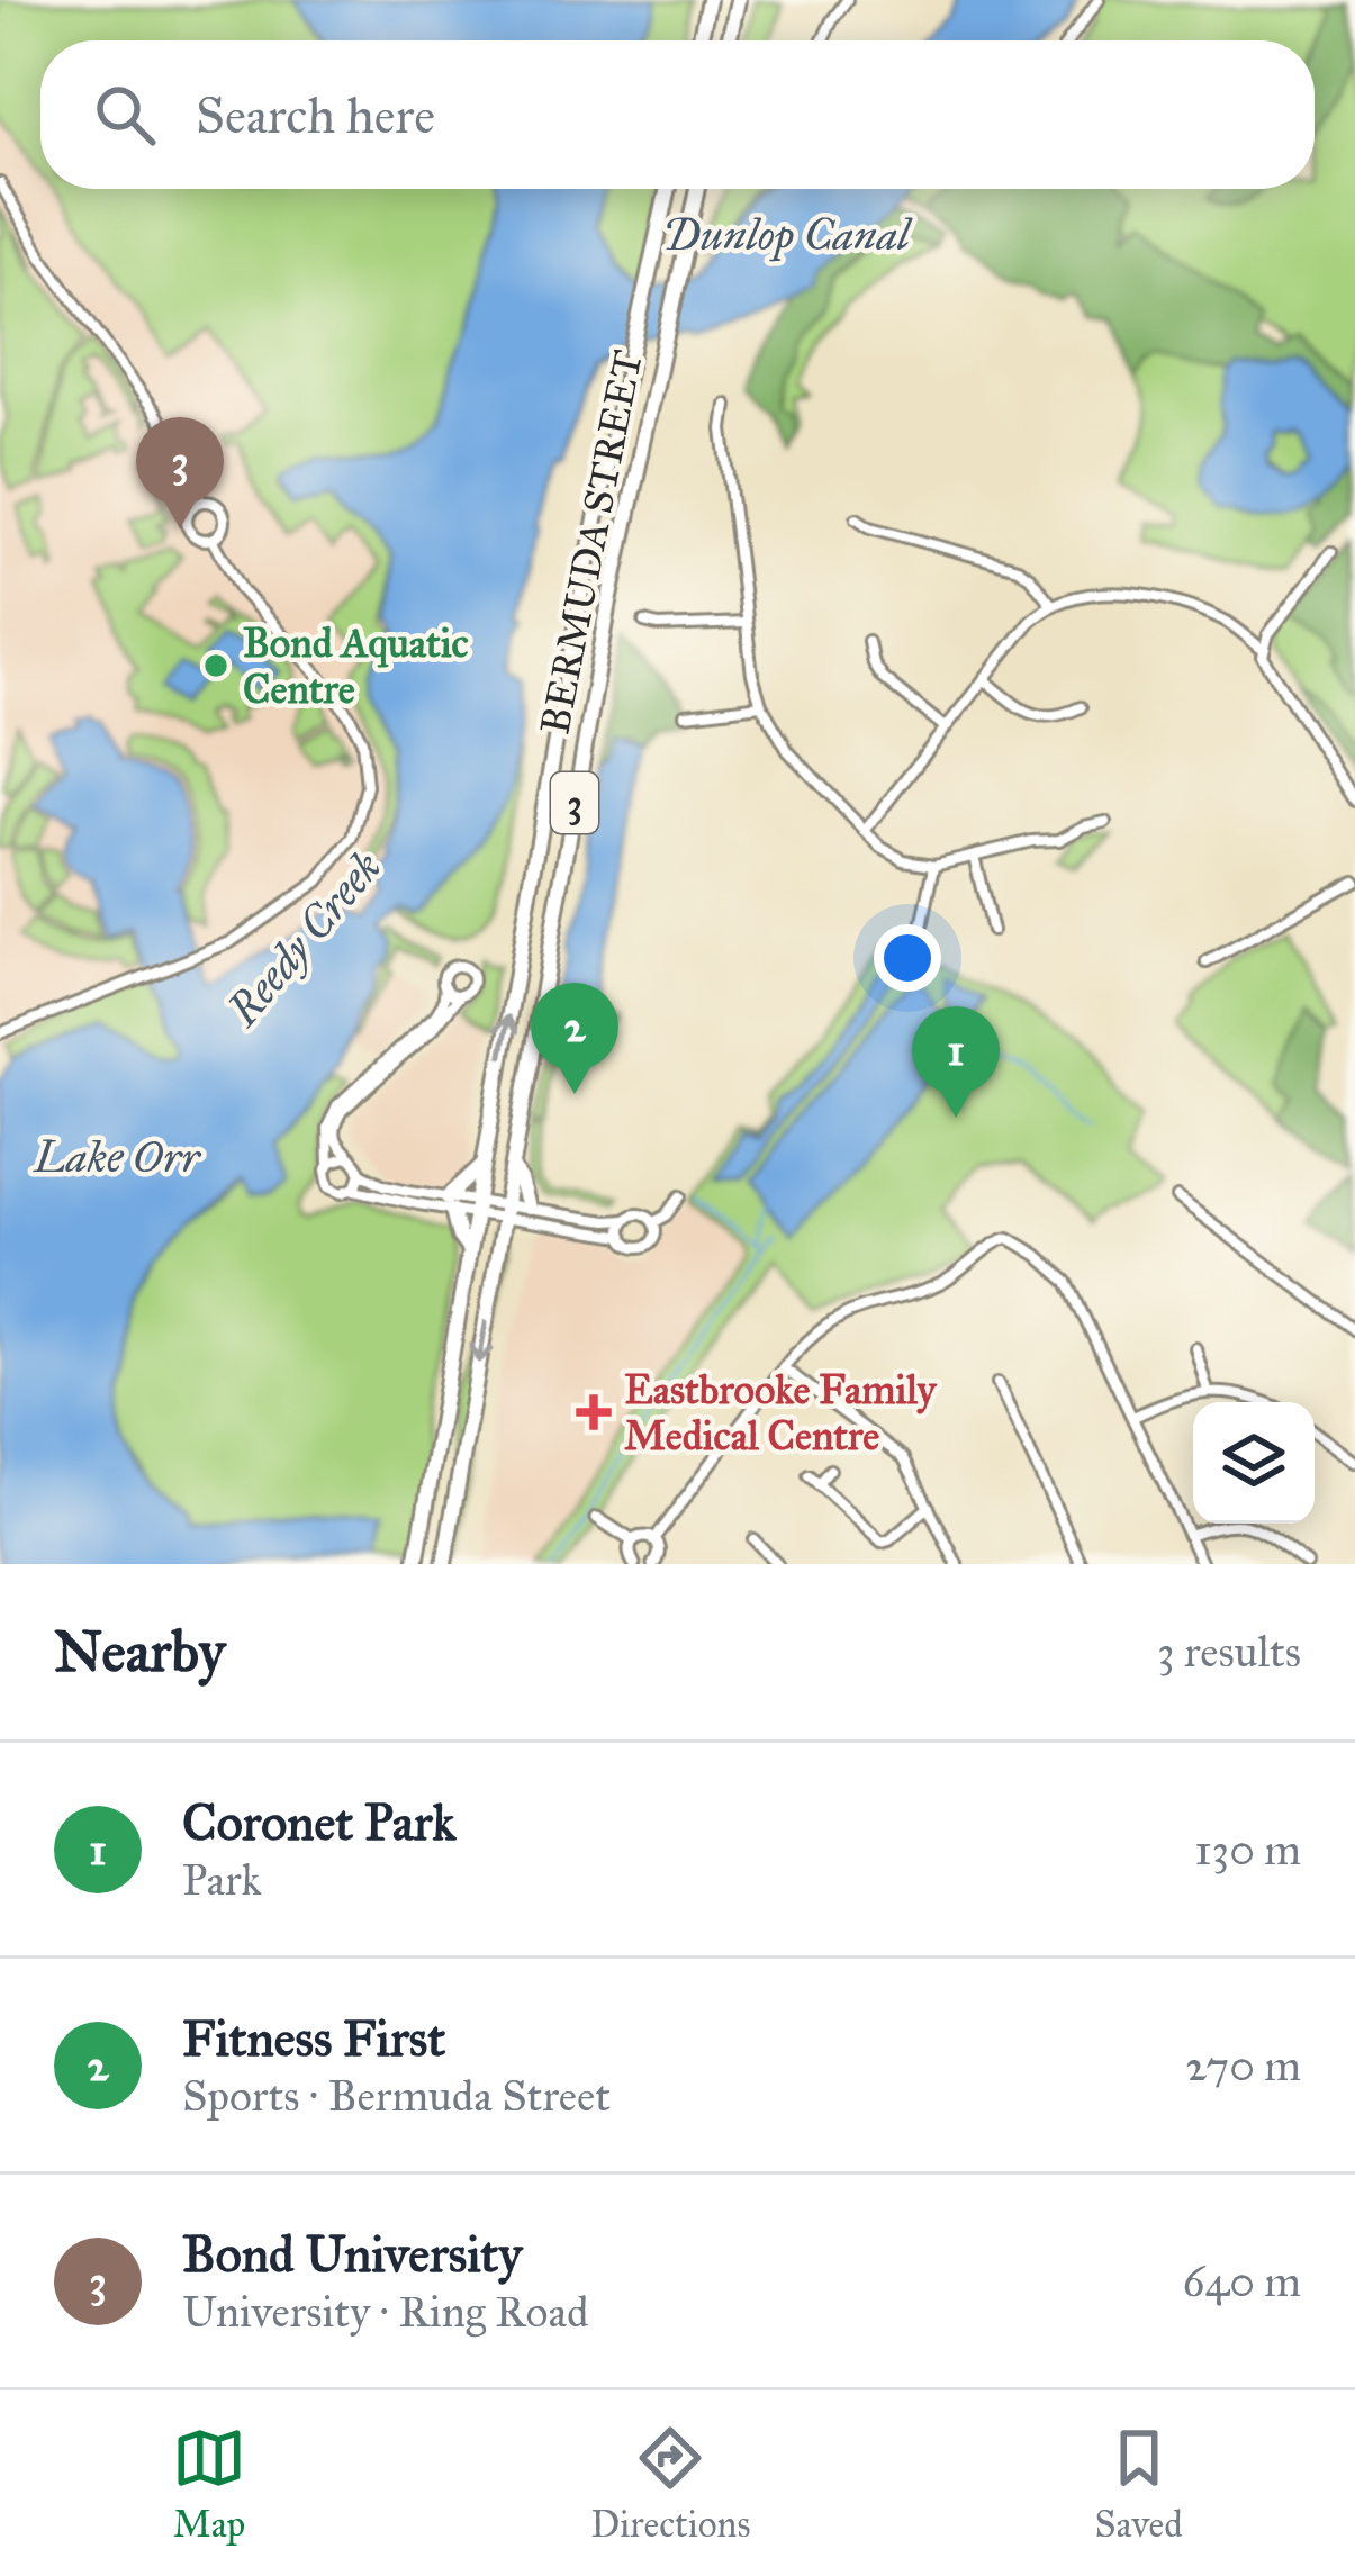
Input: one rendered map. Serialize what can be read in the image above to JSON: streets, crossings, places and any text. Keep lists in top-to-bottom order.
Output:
{
  "streets": {
    "main road": ["BERMUDA STREET", "3"]
  },
  "water": ["Dunlop Canal", "Reedy Creek", "Lake Orr"],
  "places": {
    "other": ["Bond Aquatic Centre"],
    "health": ["Eastbrooke Family Medical Centre"]
  },
  "page": {
    "search": "Search here",
    "pins": ["3", "2", "1"],
    "heading": ["Nearby", "3 results"],
    "list": [
      {
        "mark": "1",
        "name": "Coronet Park",
        "note": "Park",
        "value": "130 m"
      },
      {
        "mark": "2",
        "name": "Fitness First",
        "note": "Sports · Bermuda Street",
        "value": "270 m"
      },
      {
        "mark": "3",
        "name": "Bond University",
        "note": "University · Ring Road",
        "value": "640 m"
      }
    ],
    "nav": ["Map", "Directions", "Saved"]
  }
}
